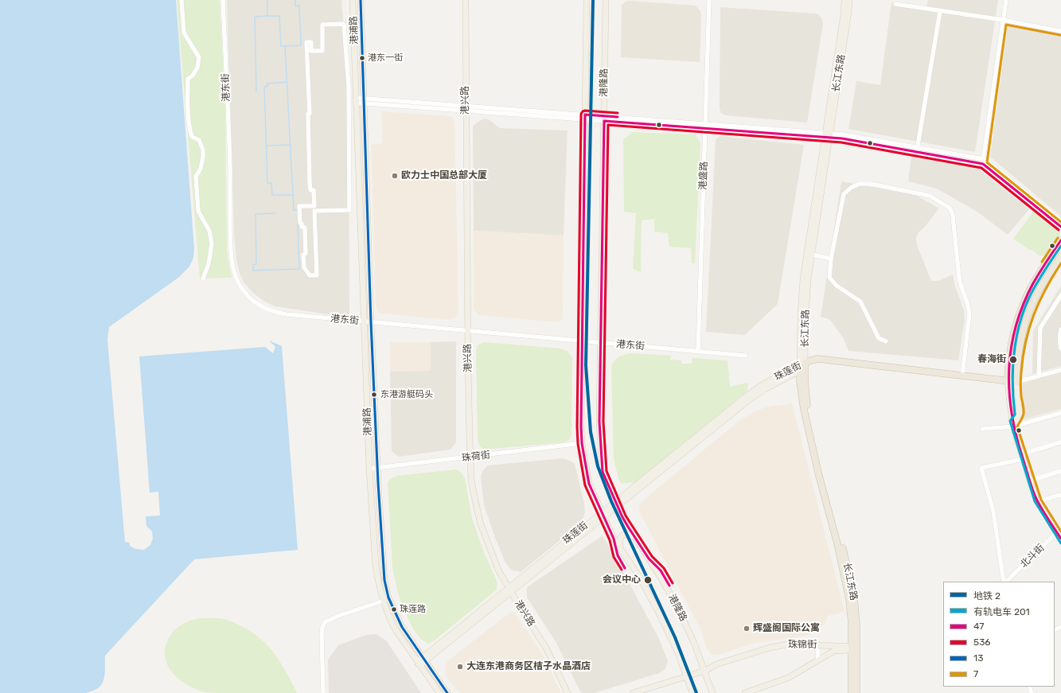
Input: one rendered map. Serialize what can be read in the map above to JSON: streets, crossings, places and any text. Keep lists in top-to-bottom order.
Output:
{
  "streets": {
    "highway": ["长江东路"],
    "main road": [
      "港浦路",
      "港隆路",
      "港兴路",
      "珠莲街",
      "珠锦街"
    ],
    "street": [
      "港东街",
      "港盛路",
      "珠荷街",
      "北斗街"
    ]
  },
  "crossings": [
    ["港浦路", "港东街"],
    ["港浦路", "珠莲街"],
    ["港浦路", "珠荷街"],
    ["长江东路", "珠莲街"],
    ["长江东路", "珠锦街"],
    ["港隆路", "港东街"],
    ["港隆路", "珠莲街"],
    ["港隆路", "珠荷街"],
    ["港隆路", "珠锦街"],
    ["港东街", "港兴路"],
    ["港东街", "港盛路"],
    ["港兴路", "珠莲街"],
    ["港兴路", "珠荷街"]
  ],
  "places": [
    "港东一街",
    "欧力士中国总部大厦",
    "春海街",
    "东港游艇码头",
    "会议中心",
    "珠莲路",
    "辉盛阁国际公寓",
    "大连东港商务区桔子水晶酒店"
  ],
  "lines": [
    "metro line 2",
    "transit line 13",
    "transit line 7",
    "transit line 536",
    "transit line 47",
    "tram line 201"
  ],
  "legend": [
    "地铁 2",
    "有轨电车 201",
    "47",
    "536",
    "13",
    "7"
  ]
}
